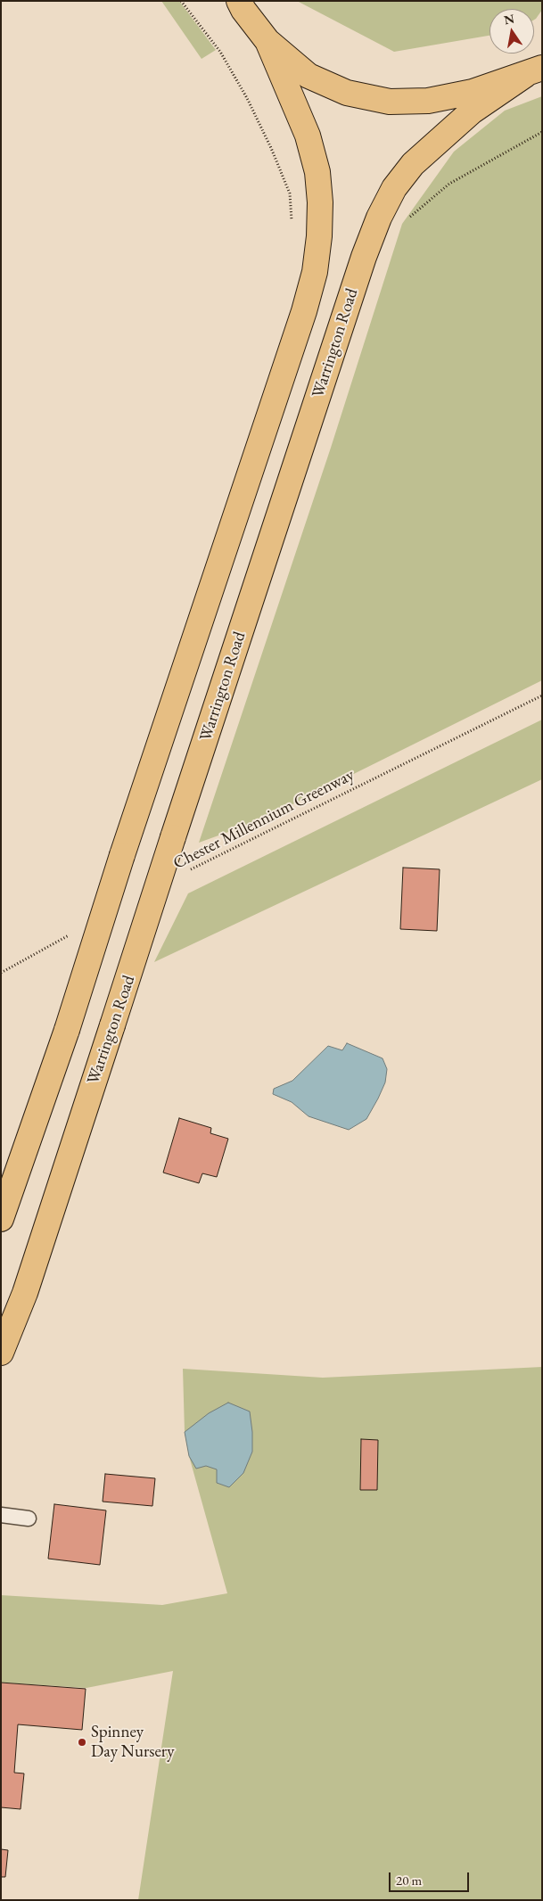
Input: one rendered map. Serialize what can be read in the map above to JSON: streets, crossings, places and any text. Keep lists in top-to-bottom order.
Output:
{
  "streets": {
    "highway": ["Warrington Road"],
    "path": ["Chester Millennium Greenway"]
  },
  "places": ["Spinney Day Nursery"],
  "scale_bar": "20 m",
  "north": "top"
}
